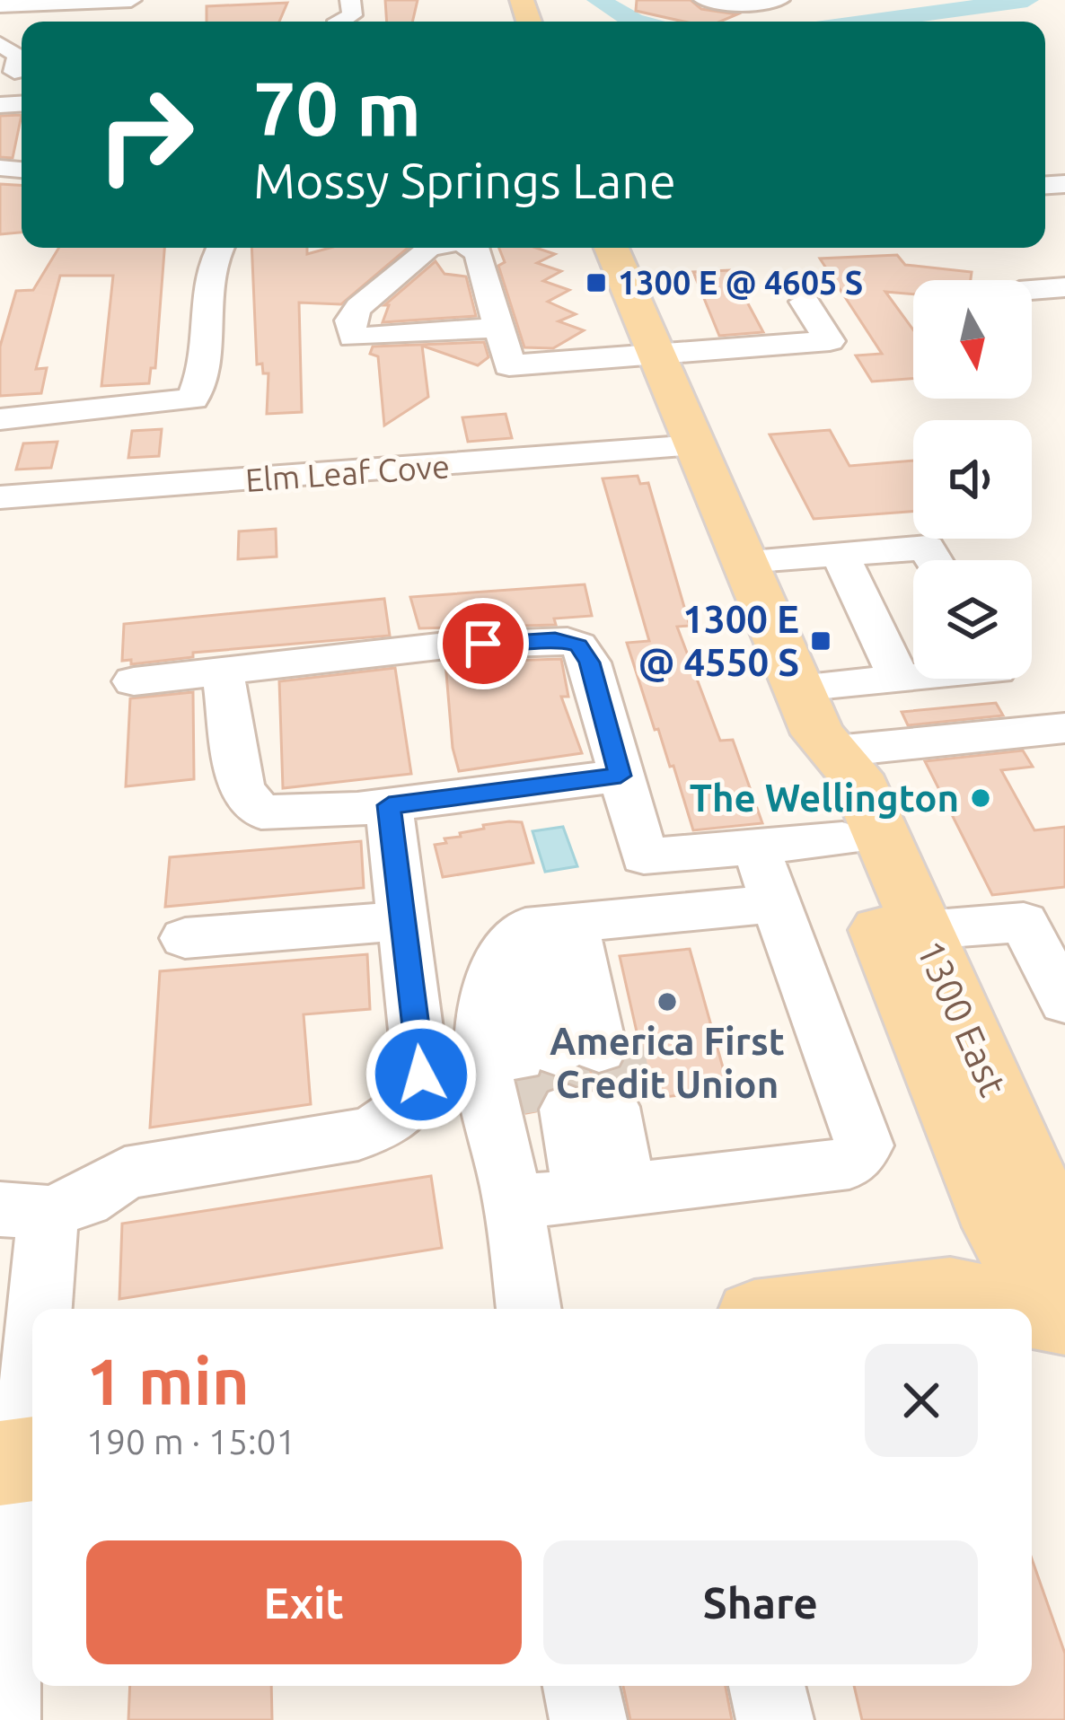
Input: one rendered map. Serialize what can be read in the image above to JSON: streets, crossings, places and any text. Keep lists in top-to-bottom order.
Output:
{
  "streets": {
    "main road": ["1300 East"],
    "street": ["Elm Leaf Cove"]
  },
  "crossings": [
    ["Elm Leaf Cove", "1300 East"]
  ],
  "places": {
    "transit": ["1300 E @ 4605 S", "1300 E @ 4550 S"],
    "other": ["The Wellington", "America First Credit Union"]
  },
  "north": "bottom",
  "page": {
    "turn": ["70 m", "Mossy Springs Lane"],
    "heading": ["1 min", "190 m · 15:01"],
    "buttons": ["Exit", "Share"]
  }
}
